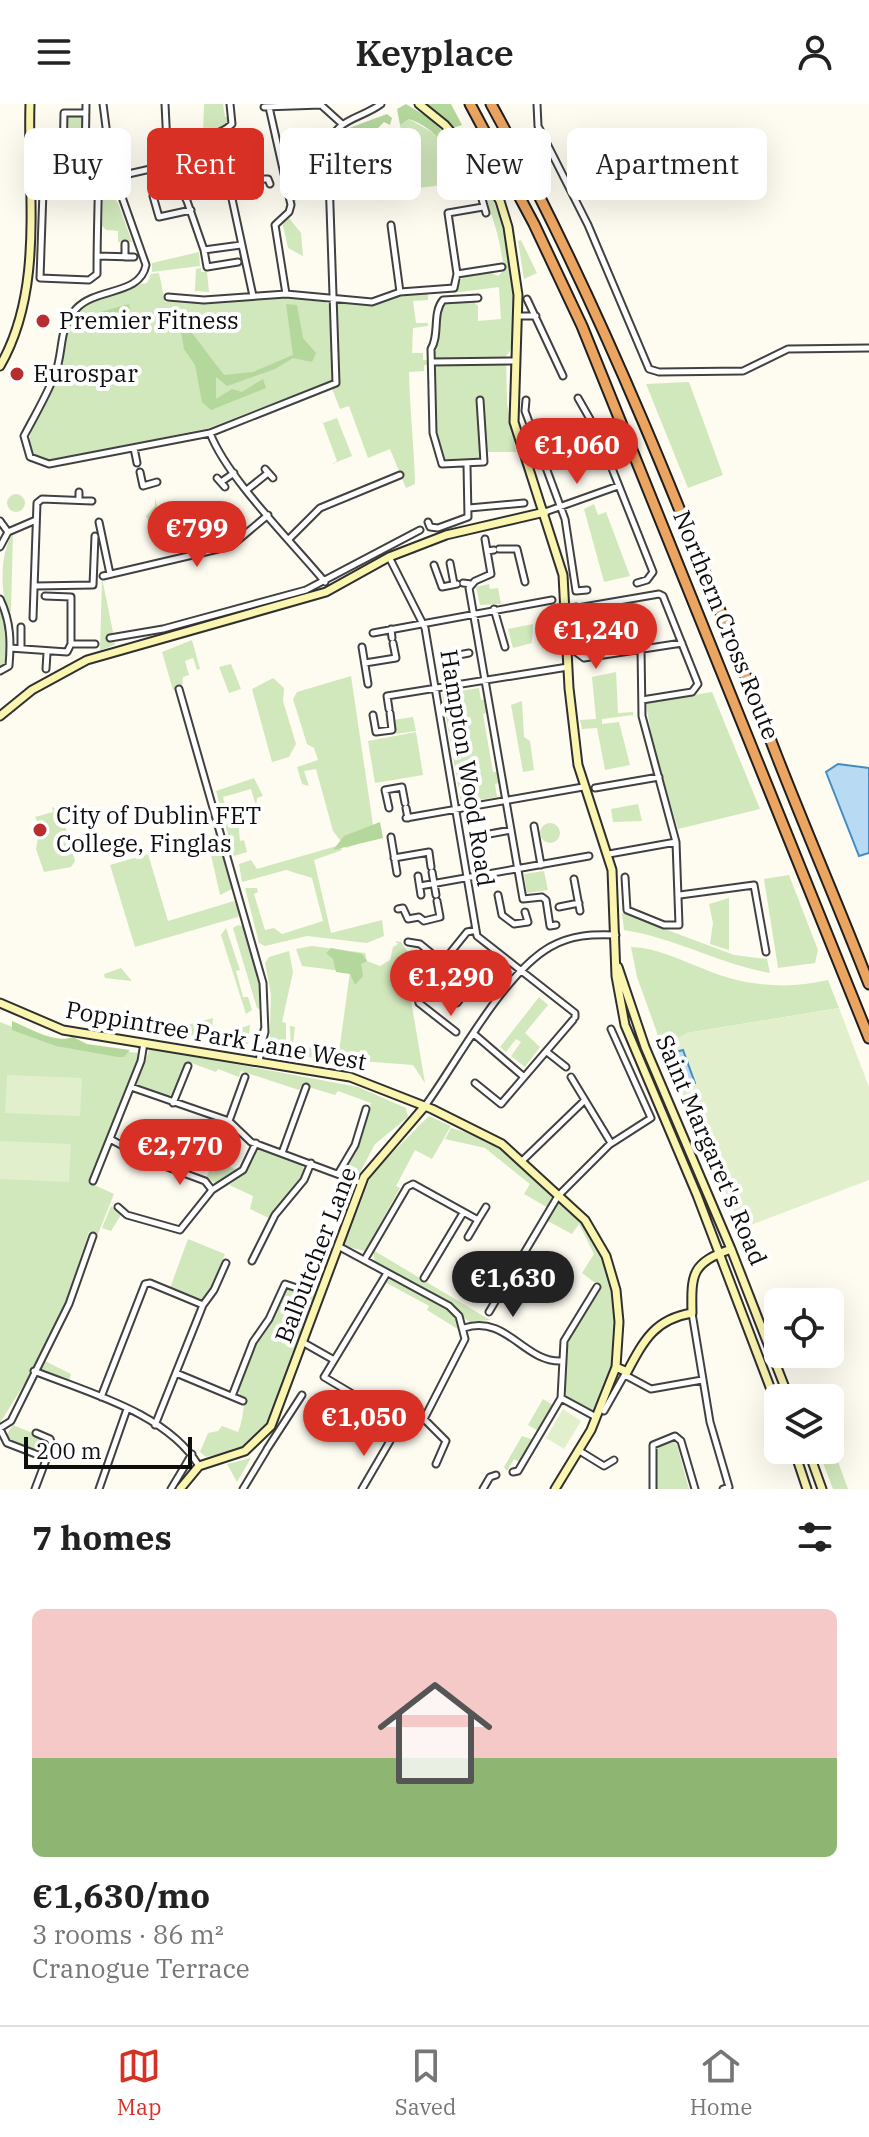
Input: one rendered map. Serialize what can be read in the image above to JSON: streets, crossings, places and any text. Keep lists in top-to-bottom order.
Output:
{
  "streets": {
    "highway": ["Northern Cross Route"],
    "street": [
      "Hampton Wood Road",
      "Poppintree Park Lane West",
      "Saint Margaret's Road",
      "Balbutcher Lane"
    ]
  },
  "crossings": [
    ["Poppintree Park Lane West", "Balbutcher Lane"]
  ],
  "places": ["Premier Fitness", "Eurospar", "City of Dublin FET College, Finglas"],
  "scale_bar": "200 m",
  "page": {
    "header": "Keyplace",
    "chip": [
      "Buy",
      "Rent",
      "Filters",
      "New",
      "Apartment"
    ],
    "price": [
      "€1,060",
      "€799",
      "€1,240",
      "€1,290",
      "€2,770",
      "€1,630",
      "€1,050"
    ],
    "scale": "200 m",
    "heading": "7 homes",
    "list": [
      {
        "name": "€1,630/mo",
        "note": "3 rooms · 86 m² · Cranogue Terrace"
      }
    ],
    "tabs": ["Map", "Saved", "Home"]
  }
}
